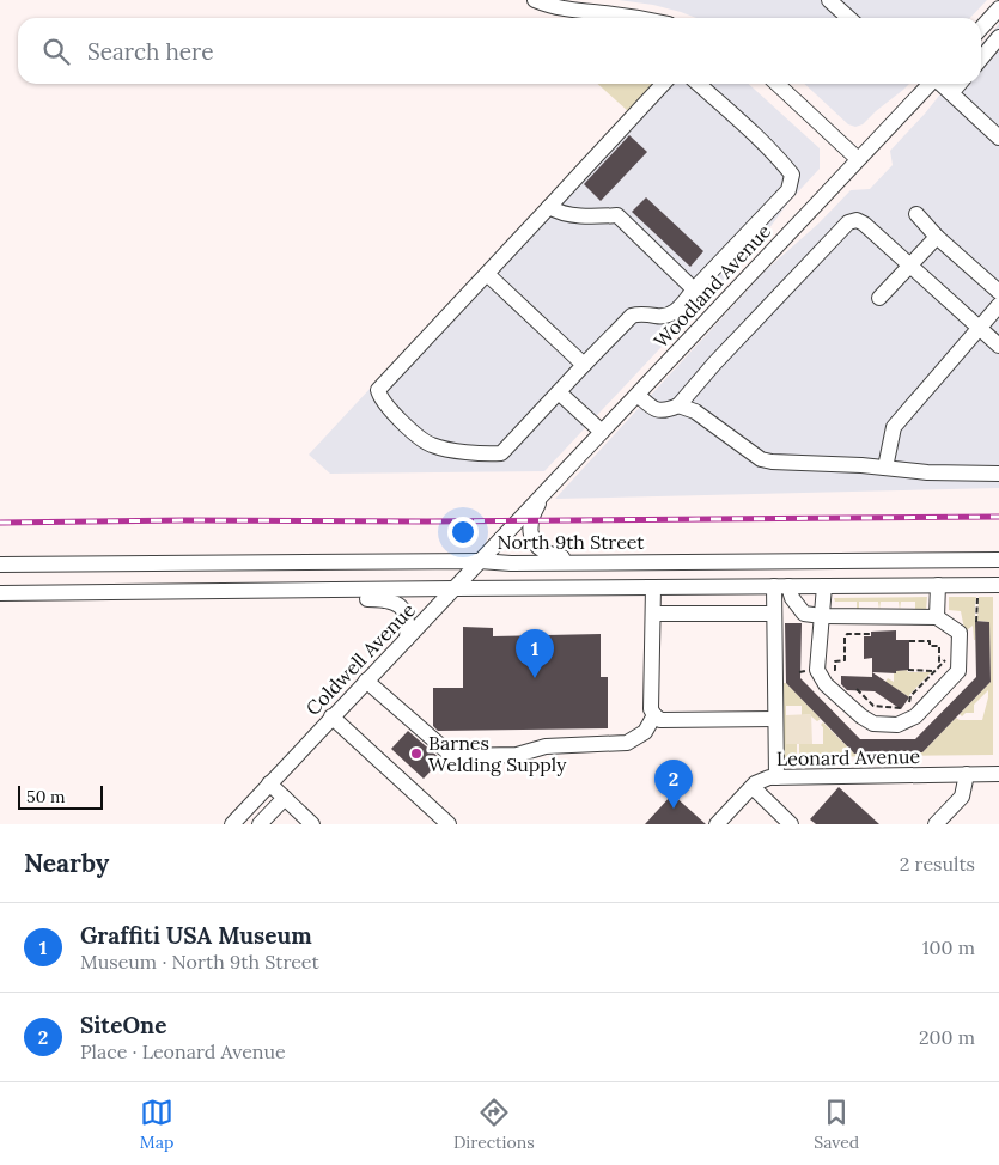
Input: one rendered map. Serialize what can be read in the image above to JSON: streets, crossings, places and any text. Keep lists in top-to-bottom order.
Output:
{
  "streets": {
    "street": [
      "Woodland Avenue",
      "North 9th Street",
      "Coldwell Avenue",
      "Leonard Avenue"
    ]
  },
  "crossings": [
    ["Woodland Avenue", "Coldwell Avenue"],
    ["North 9th Street", "Coldwell Avenue"]
  ],
  "places": ["Barnes Welding Supply"],
  "scale_bar": "50 m",
  "page": {
    "search": "Search here",
    "pins": ["1", "2"],
    "scale": "50 m",
    "heading": ["Nearby", "2 results"],
    "list": [
      {
        "mark": "1",
        "name": "Graffiti USA Museum",
        "note": "Museum · North 9th Street",
        "value": "100 m"
      },
      {
        "mark": "2",
        "name": "SiteOne",
        "note": "Place · Leonard Avenue",
        "value": "200 m"
      }
    ],
    "nav": ["Map", "Directions", "Saved"]
  }
}
